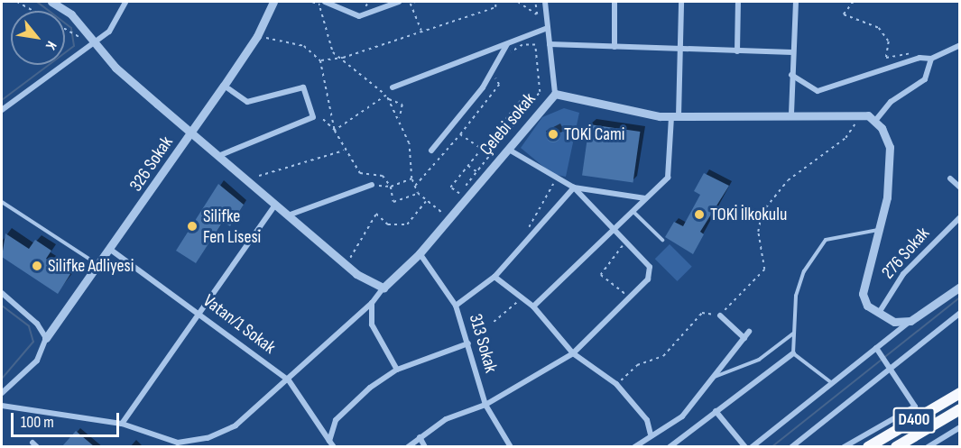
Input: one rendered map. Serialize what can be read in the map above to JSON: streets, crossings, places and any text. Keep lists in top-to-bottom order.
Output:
{
  "streets": {
    "highway": ["D400"],
    "street": [
      "Çelebi sokak",
      "326 Sokak",
      "276 Sokak",
      "Vatan/1 Sokak",
      "313 Sokak"
    ]
  },
  "crossings": [
    ["Çelebi sokak", "313 Sokak"],
    ["326 Sokak", "Vatan/1 Sokak"]
  ],
  "places": [
    "TOKİ Cami",
    "TOKİ İlkokulu",
    "Silifke Fen Lisesi",
    "Silifke Adliyesi"
  ],
  "scale_bar": "100 m",
  "north": "bottom right"
}
